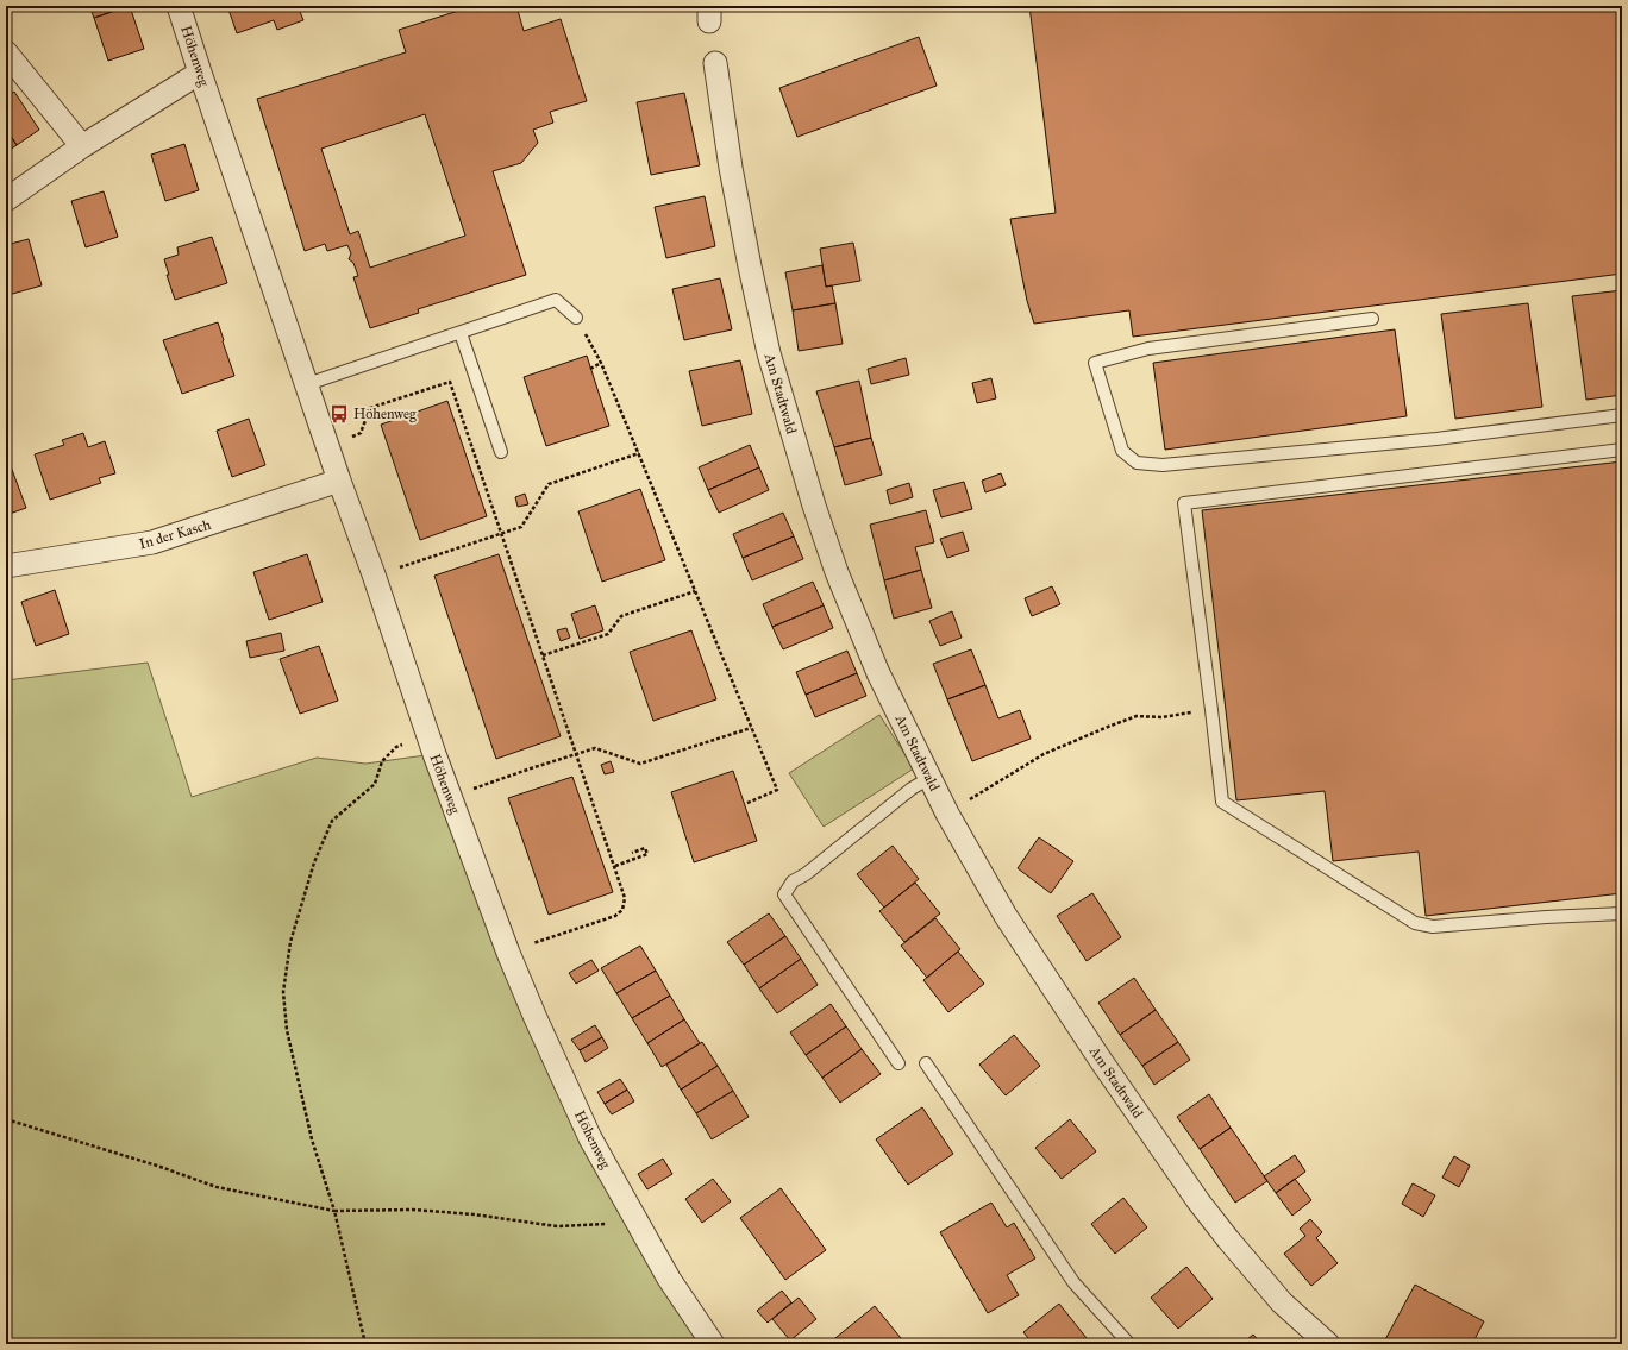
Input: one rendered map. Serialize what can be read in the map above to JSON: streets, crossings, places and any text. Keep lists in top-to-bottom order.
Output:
{
  "streets": {
    "street": ["Höhenweg", "Am Stadtwald", "In der Kasch"]
  },
  "crossings": [
    ["Höhenweg", "In der Kasch"]
  ],
  "places": {
    "bus stop": ["Höhenweg"]
  }
}
